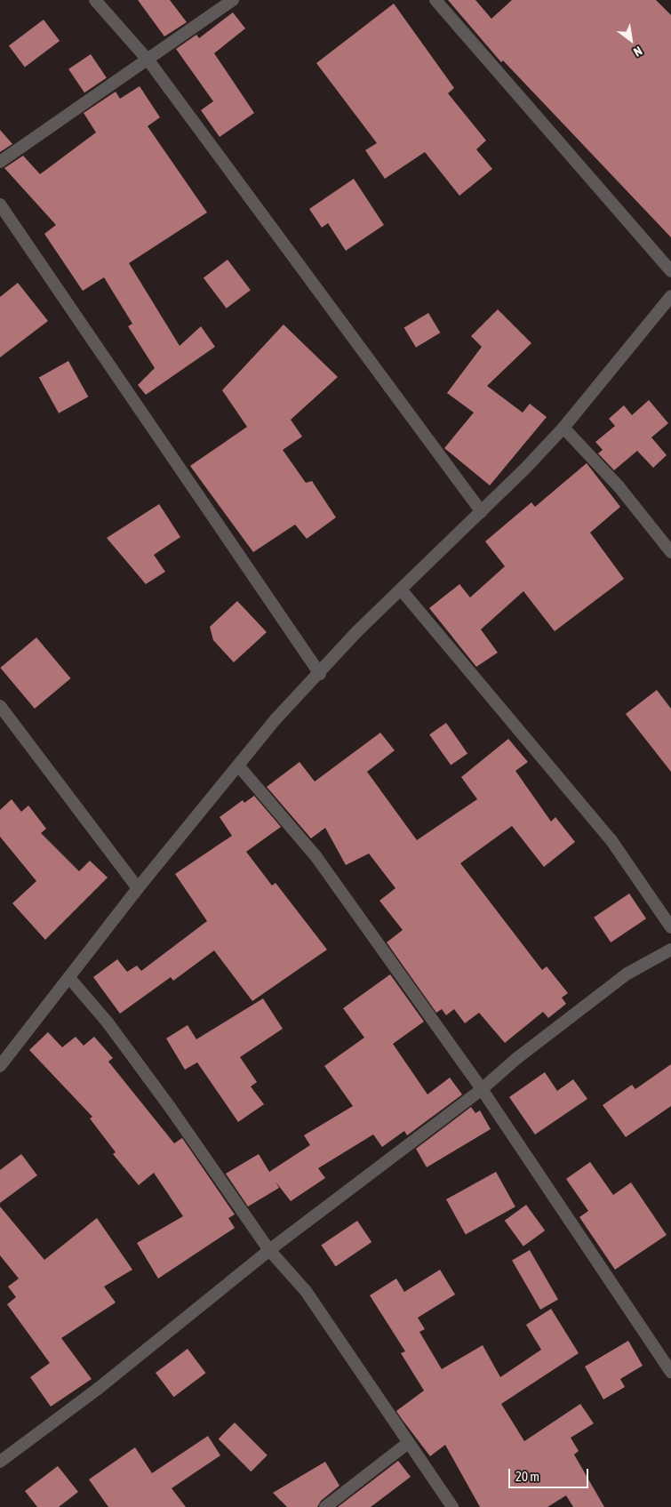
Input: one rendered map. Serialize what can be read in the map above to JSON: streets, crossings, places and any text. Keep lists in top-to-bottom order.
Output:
{
  "scale_bar": "20 m",
  "north": "bottom right"
}
